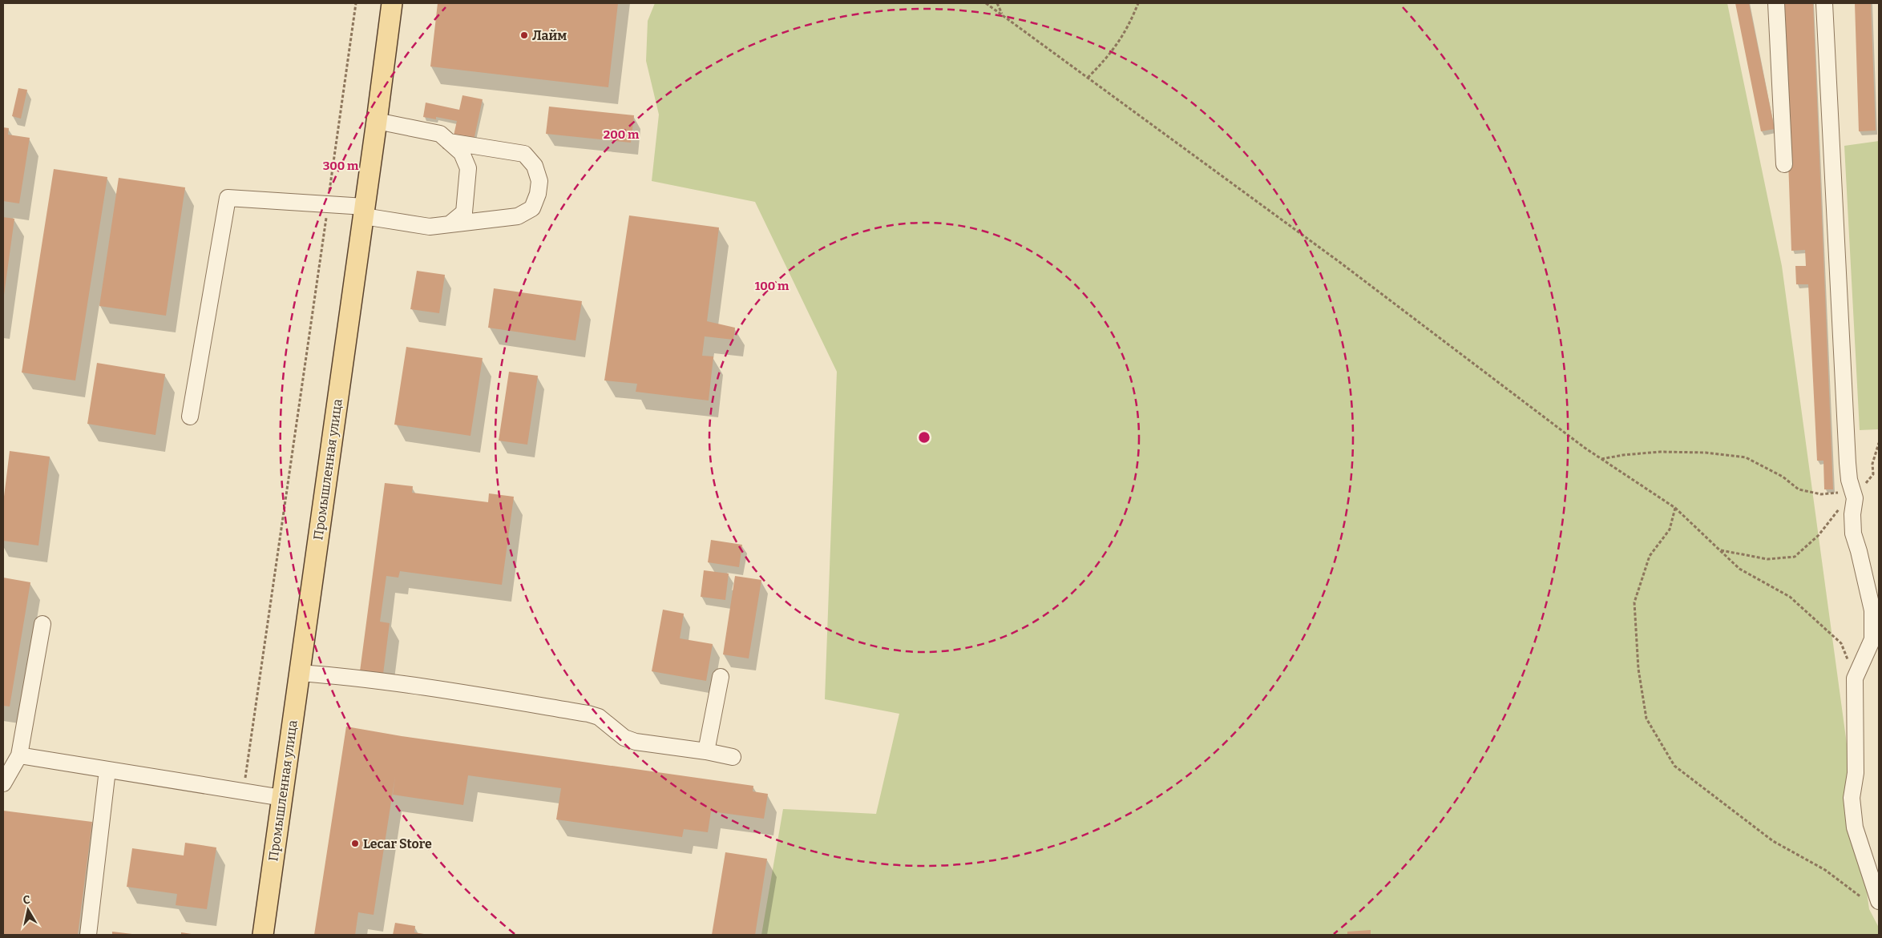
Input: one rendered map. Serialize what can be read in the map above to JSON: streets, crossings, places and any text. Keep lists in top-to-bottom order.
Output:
{
  "streets": {
    "main road": ["Промышленная улица"]
  },
  "places": ["Лайм", "Lecar Store"],
  "north": "top",
  "rings": ["200 m", "300 m", "100 m"]
}
